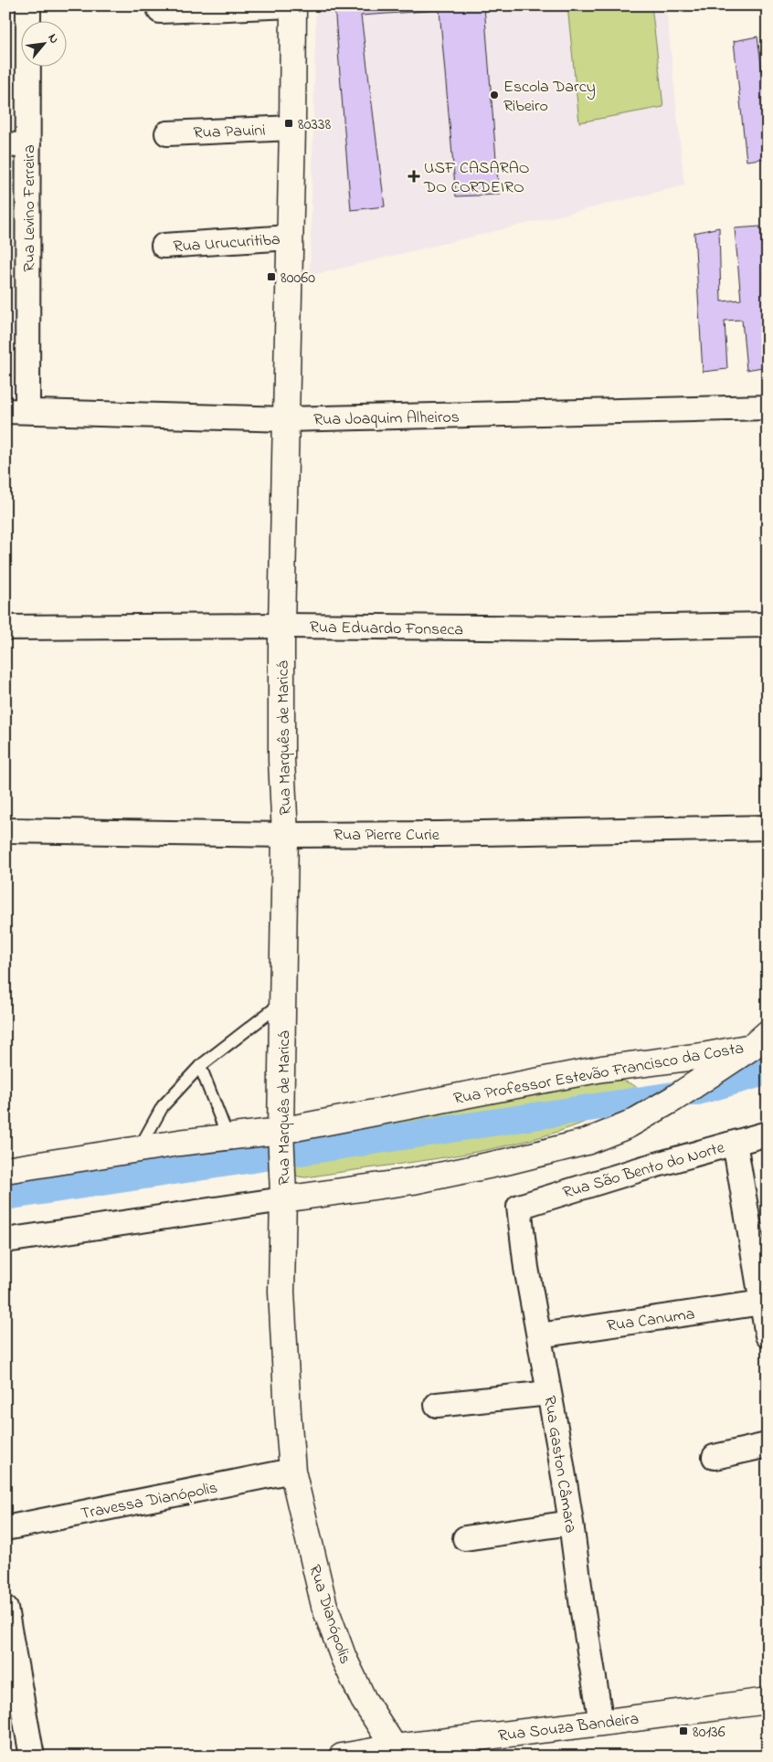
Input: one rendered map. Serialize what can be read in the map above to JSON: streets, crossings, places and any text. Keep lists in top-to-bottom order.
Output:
{
  "streets": {
    "main road": [
      "Rua Marquês de Maricá",
      "Rua Professor Estevão Francisco da Costa",
      "Rua Dianópolis",
      "Rua Souza Bandeira"
    ],
    "street": [
      "Rua Pauini",
      "Rua Levino Ferreira",
      "Rua Urucuritiba",
      "Rua Joaquim Alheiros",
      "Rua Eduardo Fonseca",
      "Rua Pierre Curie",
      "Rua São Bento do Norte",
      "Rua Canuma",
      "Rua Gaston Câmara",
      "Travessa Dianópolis"
    ]
  },
  "crossings": [
    ["Rua Pauini", "Rua Marquês de Maricá"],
    ["Rua Levino Ferreira", "Rua Joaquim Alheiros"],
    ["Rua Urucuritiba", "Rua Marquês de Maricá"],
    ["Rua Joaquim Alheiros", "Rua Marquês de Maricá"],
    ["Rua Eduardo Fonseca", "Rua Marquês de Maricá"],
    ["Rua Marquês de Maricá", "Rua Pierre Curie"],
    ["Rua Marquês de Maricá", "Rua Professor Estevão Francisco da Costa"],
    ["Rua Marquês de Maricá", "Travessa Dianópolis"],
    ["Rua Marquês de Maricá", "Rua Dianópolis"],
    ["Rua São Bento do Norte", "Rua Gaston Câmara"],
    ["Rua Canuma", "Rua Gaston Câmara"],
    ["Rua Gaston Câmara", "Rua Souza Bandeira"],
    ["Travessa Dianópolis", "Rua Dianópolis"],
    ["Rua Dianópolis", "Rua Souza Bandeira"]
  ],
  "places": {
    "other": ["Escola Darcy Ribeiro"],
    "transit": ["80338", "80060", "80136"],
    "health": ["USF CASARAO DO CORDEIRO"]
  },
  "north": "top right"
}
